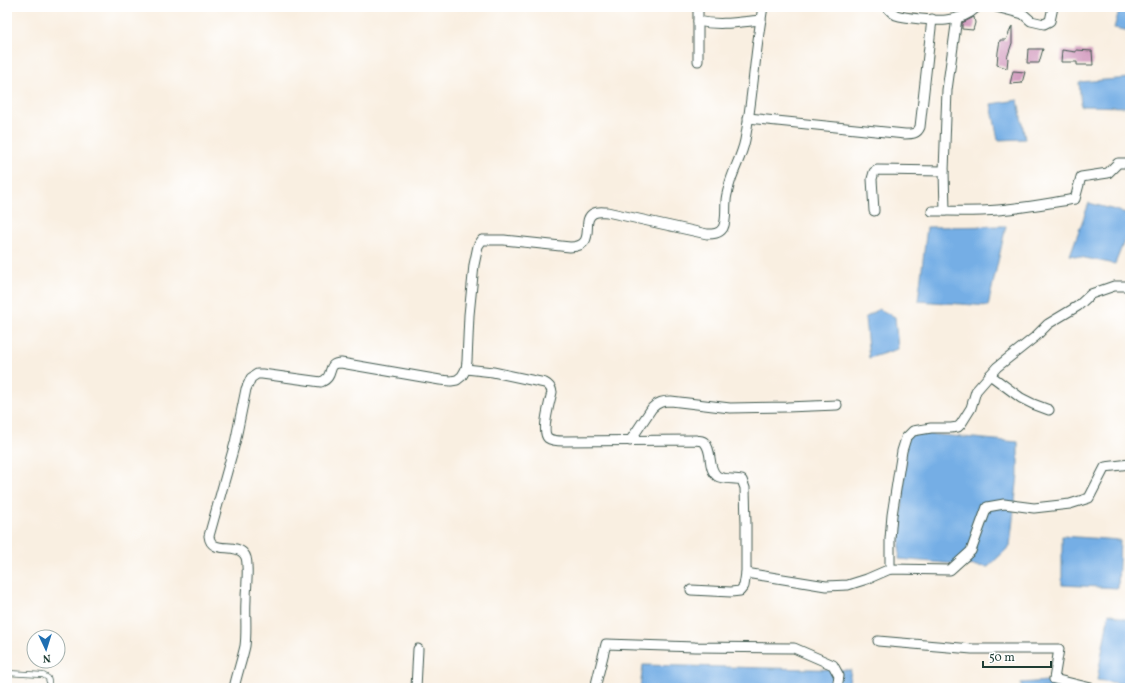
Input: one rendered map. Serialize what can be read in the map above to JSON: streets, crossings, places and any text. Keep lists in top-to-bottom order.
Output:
{
  "scale_bar": "50 m",
  "north": "bottom"
}
